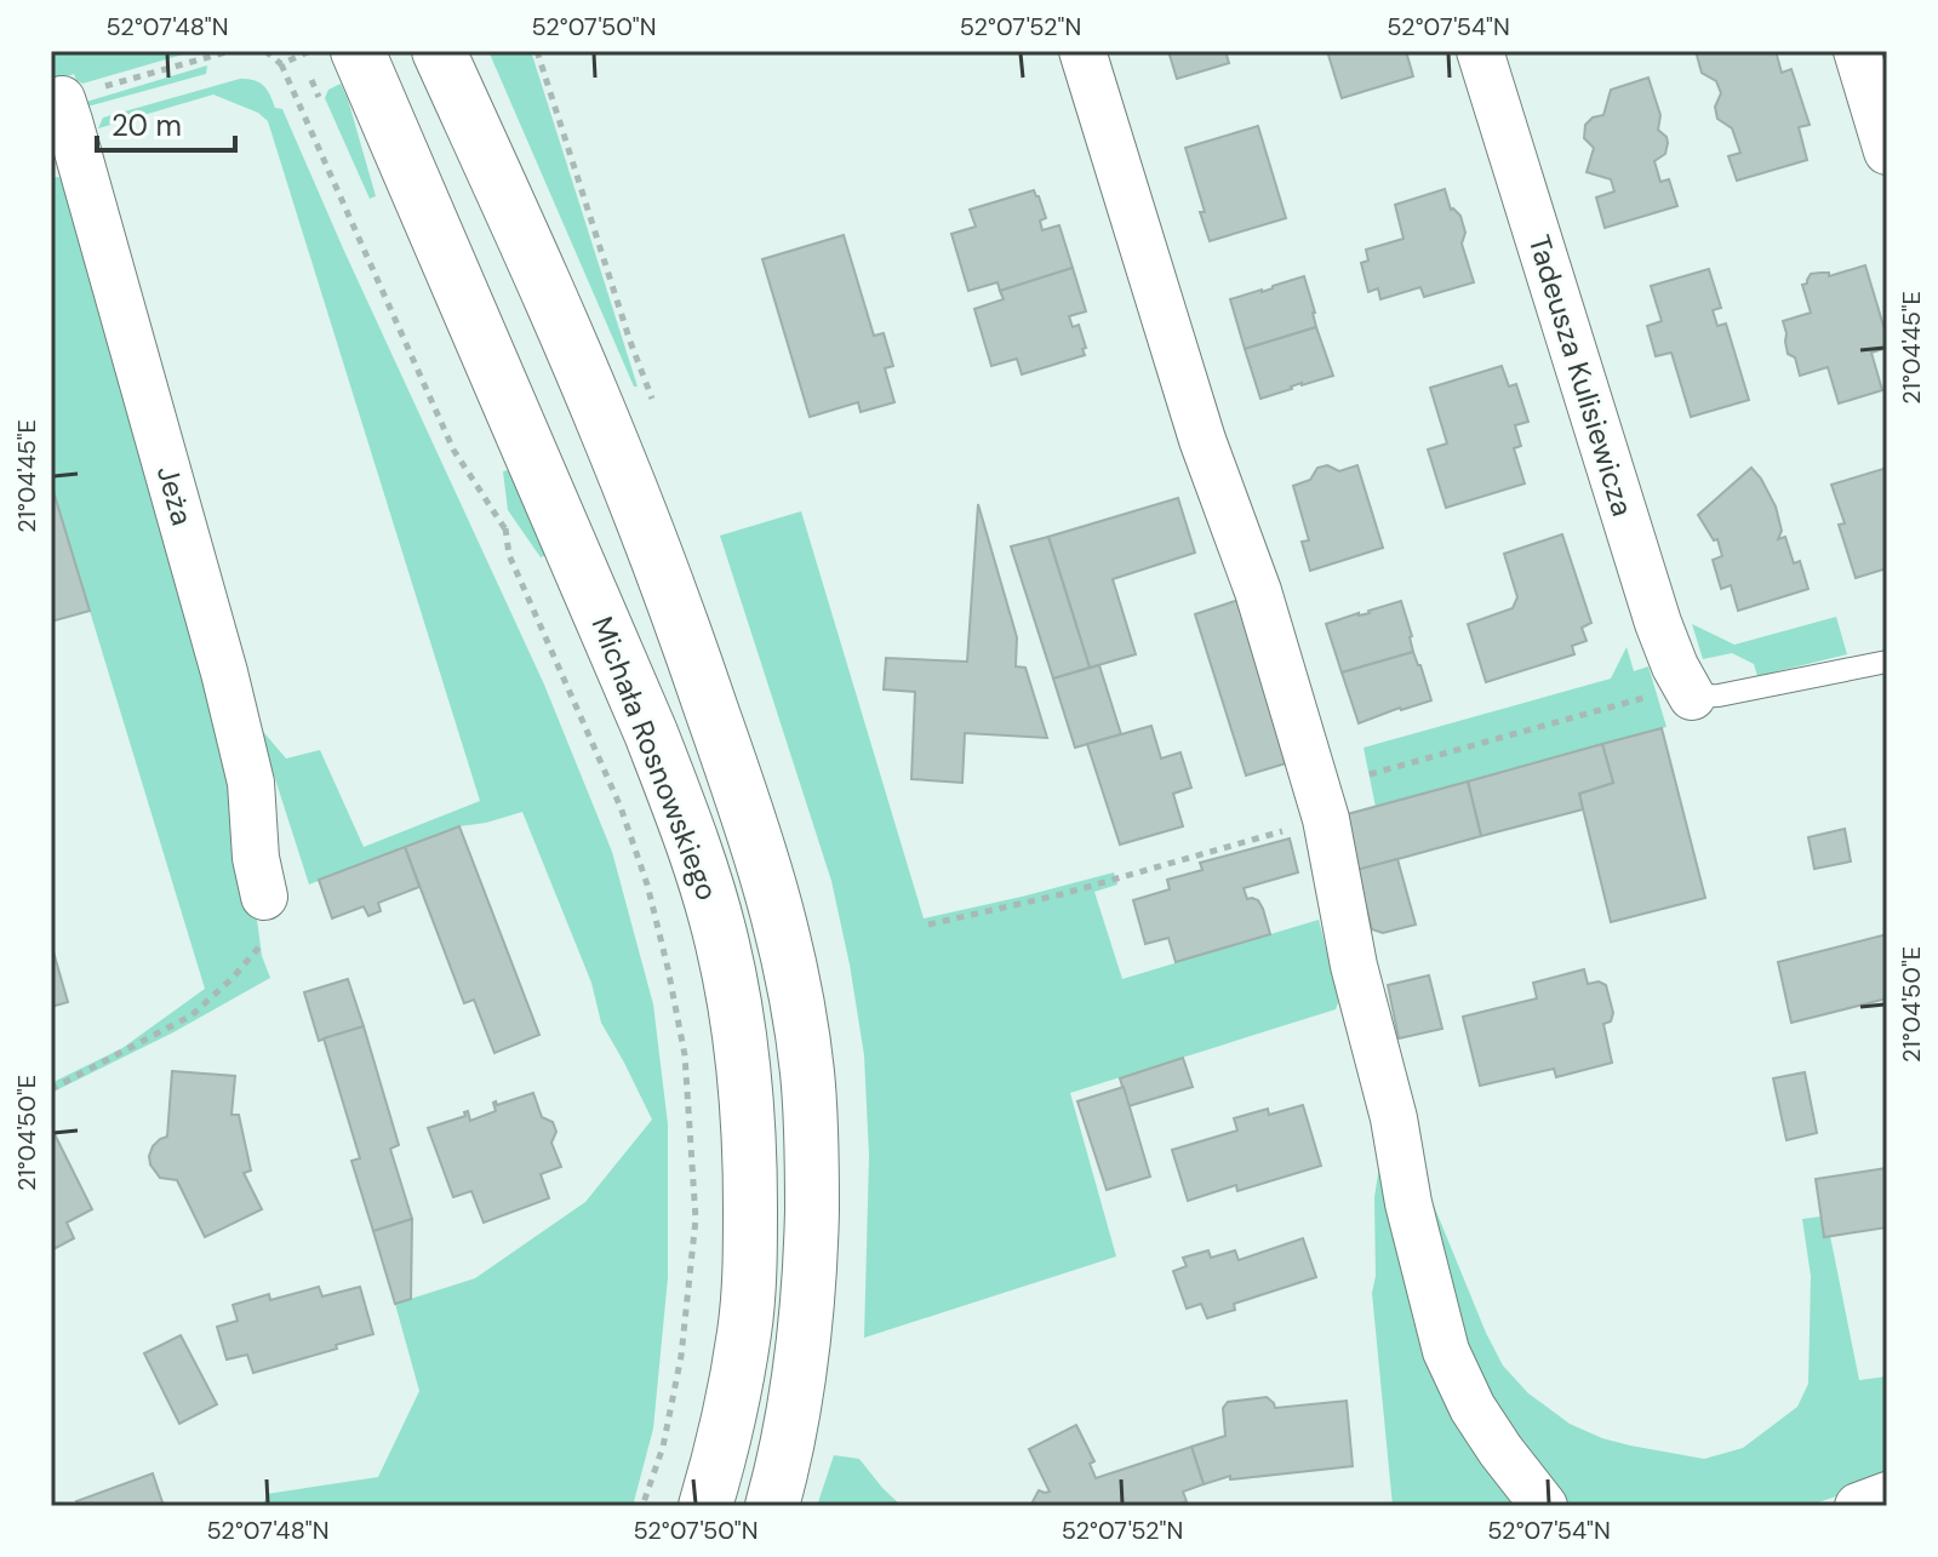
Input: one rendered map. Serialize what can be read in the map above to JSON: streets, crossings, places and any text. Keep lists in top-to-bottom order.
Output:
{
  "streets": {
    "street": ["Tadeusza Kulisiewicza", "Jeża", "Michała Rosnowskiego"]
  },
  "scale_bar": "20 m",
  "coordinates": [
    "52°07'48\"N",
    "52°07'50\"N",
    "52°07'52\"N",
    "52°07'54\"N",
    "21°04'45\"E",
    "21°04'50\"E"
  ]
}
